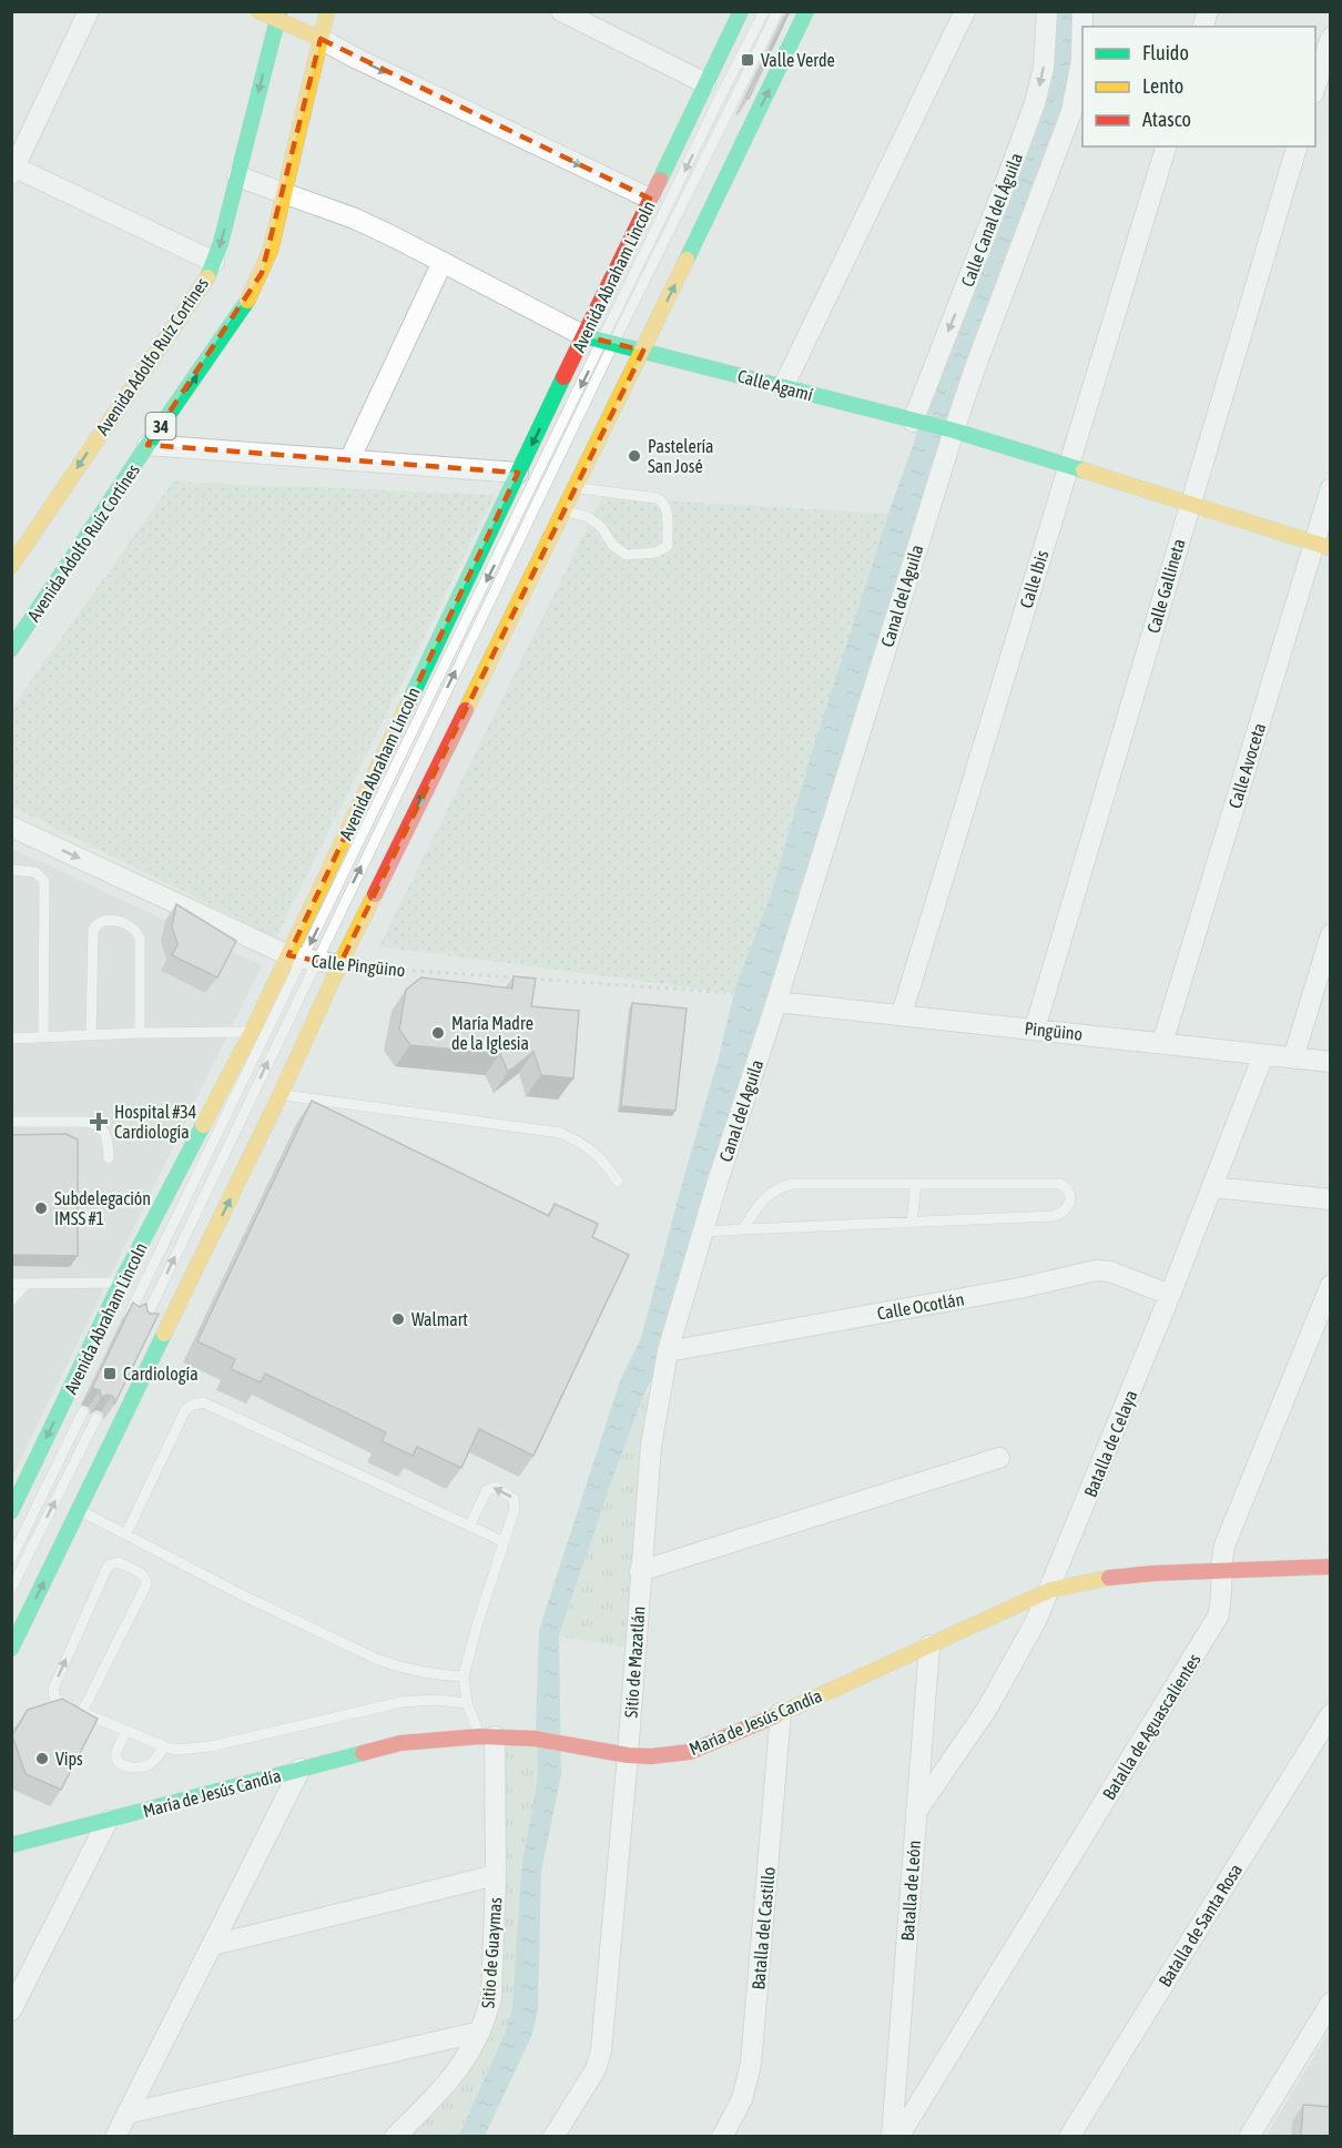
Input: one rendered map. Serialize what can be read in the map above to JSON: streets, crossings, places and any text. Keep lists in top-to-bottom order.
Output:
{
  "streets": {
    "main road": [
      "Avenida Abraham Lincoln",
      "Avenida Adolfo Ruíz Cortines",
      "Calle Agamí",
      "34",
      "Avenida Adolfo Ruíz Cortínes",
      "María de Jesús Candía"
    ],
    "street": [
      "Calle Canal del Águila",
      "Calle Ibis",
      "Calle Gallineta",
      "Canal del Aguila",
      "Calle Avoceta",
      "Calle Pingüino",
      "Pingüino",
      "Calle Ocotlán",
      "Batalla de Celaya",
      "Sitio de Mazatlán",
      "Batalla de Aguascalientes",
      "Batalla de León",
      "Batalla de Santa Rosa",
      "Batalla del Castillo",
      "Sitio de Guaymas"
    ]
  },
  "crossings": [
    ["Calle Canal del Águila", "Calle Agamí"],
    ["Avenida Abraham Lincoln", "Calle Agamí"],
    ["Avenida Abraham Lincoln", "Calle Pingüino"],
    ["Avenida Adolfo Ruíz Cortines", "Calle Agamí"],
    ["Calle Agamí", "34"],
    ["Calle Agamí", "Avenida Adolfo Ruíz Cortínes"],
    ["Calle Agamí", "Calle Ibis"],
    ["Calle Agamí", "Calle Gallineta"],
    ["Calle Agamí", "Canal del Aguila"],
    ["Calle Agamí", "Calle Avoceta"],
    ["34", "Avenida Adolfo Ruíz Cortínes"],
    ["Calle Ibis", "Pingüino"],
    ["Calle Gallineta", "Pingüino"],
    ["Canal del Aguila", "Pingüino"],
    ["Canal del Aguila", "Sitio de Mazatlán"],
    ["Calle Avoceta", "Pingüino"],
    ["Pingüino", "Batalla de Celaya"],
    ["Calle Ocotlán", "Batalla de Celaya"],
    ["Calle Ocotlán", "Sitio de Mazatlán"],
    ["Batalla de Celaya", "María de Jesús Candía"],
    ["Batalla de Celaya", "Batalla de León"],
    ["Sitio de Mazatlán", "María de Jesús Candía"],
    ["María de Jesús Candía", "Batalla de Aguascalientes"],
    ["María de Jesús Candía", "Batalla de León"],
    ["María de Jesús Candía", "Batalla del Castillo"],
    ["María de Jesús Candía", "Sitio de Guaymas"]
  ],
  "one_way": ["Avenida Adolfo Ruíz Cortines", "Avenida Adolfo Ruíz Cortínes", "Calle Pingüino"],
  "places": {
    "transit": ["Valle Verde", "Cardiología"],
    "other": [
      "Pastelería San José",
      "María Madre de la Iglesia",
      "Subdelegación IMSS #1",
      "Walmart",
      "Vips"
    ],
    "health": ["Hospital #34 Cardiología"]
  },
  "legend": ["Fluido", "Lento", "Atasco"]
}
